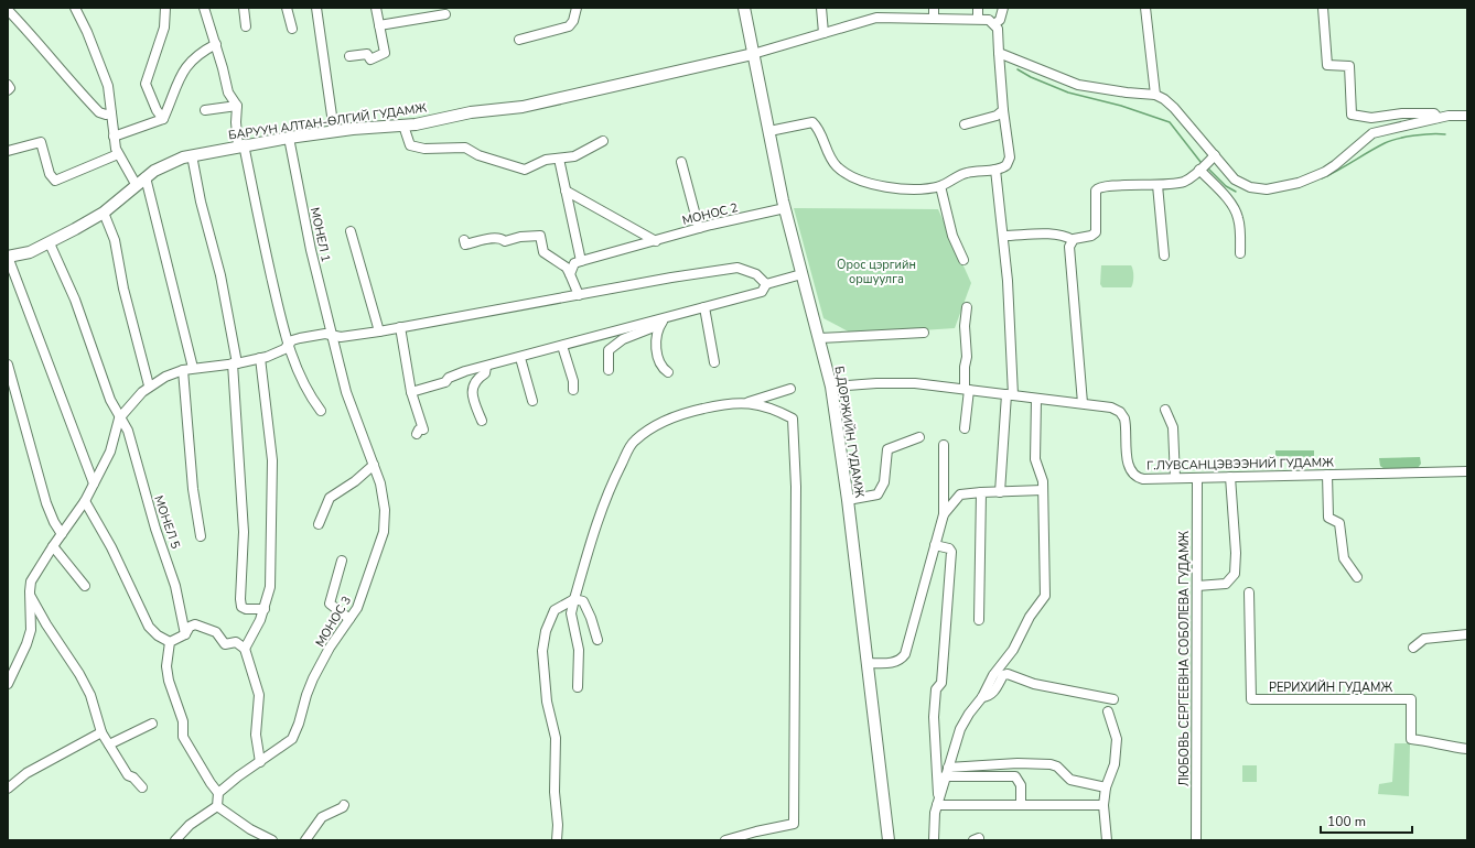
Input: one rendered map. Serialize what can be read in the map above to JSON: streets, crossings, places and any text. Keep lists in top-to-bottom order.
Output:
{
  "streets": {
    "main road": ["БАРУУН АЛТАН-ӨЛГИЙ ГУДАМЖ", "Б.ДОРЖИЙН ГУДАМЖ"],
    "street": [
      "МОНОС 2",
      "МОНЕЛ 1",
      "Г.ЛУВСАНЦЭВЭЭНИЙ ГУДАМЖ",
      "МОНЕЛ 5",
      "МОНОС 3",
      "ЛЮБОВЬ СЕРГЕЕВНА СОБОЛЕВА ГУДАМЖ",
      "РЕРИХИЙН ГУДАМЖ"
    ]
  },
  "crossings": [
    ["БАРУУН АЛТАН-ӨЛГИЙ ГУДАМЖ", "МОНЕЛ 1"],
    ["БАРУУН АЛТАН-ӨЛГИЙ ГУДАМЖ", "Б.ДОРЖИЙН ГУДАМЖ"],
    ["БАРУУН АЛТАН-ӨЛГИЙ ГУДАМЖ", "МОНЕЛ 5"],
    ["МОНОС 2", "Б.ДОРЖИЙН ГУДАМЖ"],
    ["МОНЕЛ 1", "МОНОС 3"],
    ["Б.ДОРЖИЙН ГУДАМЖ", "Г.ЛУВСАНЦЭВЭЭНИЙ ГУДАМЖ"],
    ["Г.ЛУВСАНЦЭВЭЭНИЙ ГУДАМЖ", "ЛЮБОВЬ СЕРГЕЕВНА СОБОЛЕВА ГУДАМЖ"]
  ],
  "parks": ["Орос цэргийн оршуулга"],
  "scale_bar": "100 m"
}
